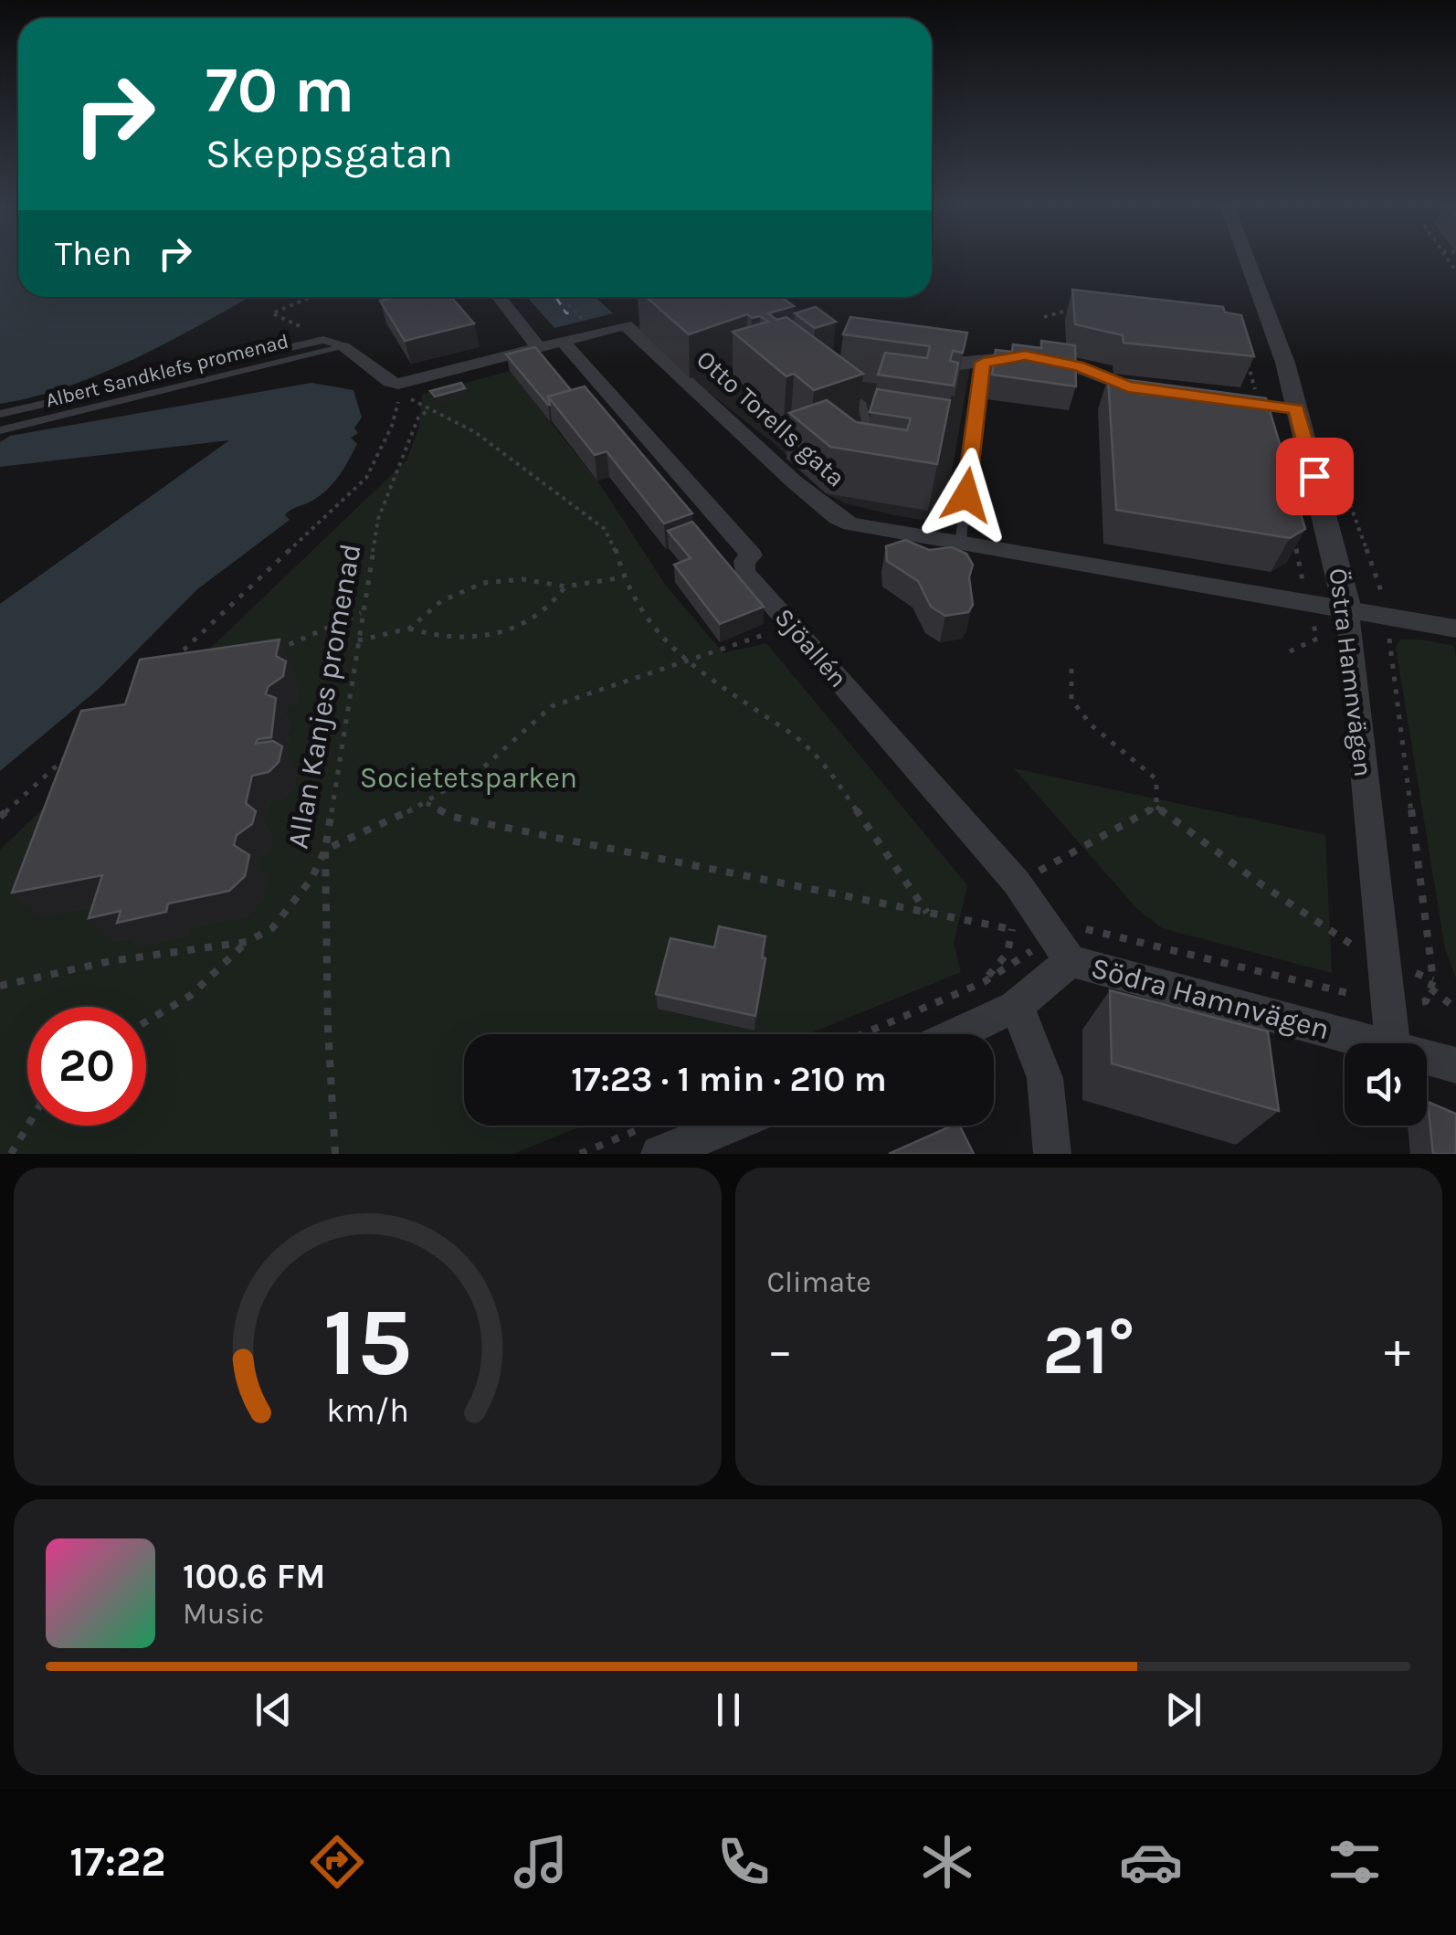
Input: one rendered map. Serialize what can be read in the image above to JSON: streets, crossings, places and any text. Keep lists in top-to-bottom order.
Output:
{
  "streets": {
    "street": [
      "Albert Sandklefs promenad",
      "Otto Torells gata",
      "Sjöallén",
      "Östra Hamnvägen",
      "Södra Hamnvägen"
    ],
    "path": ["Allan Kanjes promenad"]
  },
  "crossings": [
    ["Albert Sandklefs promenad", "Otto Torells gata"],
    ["Otto Torells gata", "Sjöallén"],
    ["Otto Torells gata", "Östra Hamnvägen"],
    ["Sjöallén", "Södra Hamnvägen"]
  ],
  "parks": ["Societetsparken"],
  "page": {
    "turn": ["70 m", "Skeppsgatan"],
    "then": "Then",
    "limit": "20",
    "trip": "17:23 · 1 min · 210 m",
    "tile": "Climate",
    "heat": ["−", "21°", "+"],
    "song": ["100.6 FM", "Music"],
    "tabs": "17:22",
    "gauge": ["15", "km/h"]
  }
}
